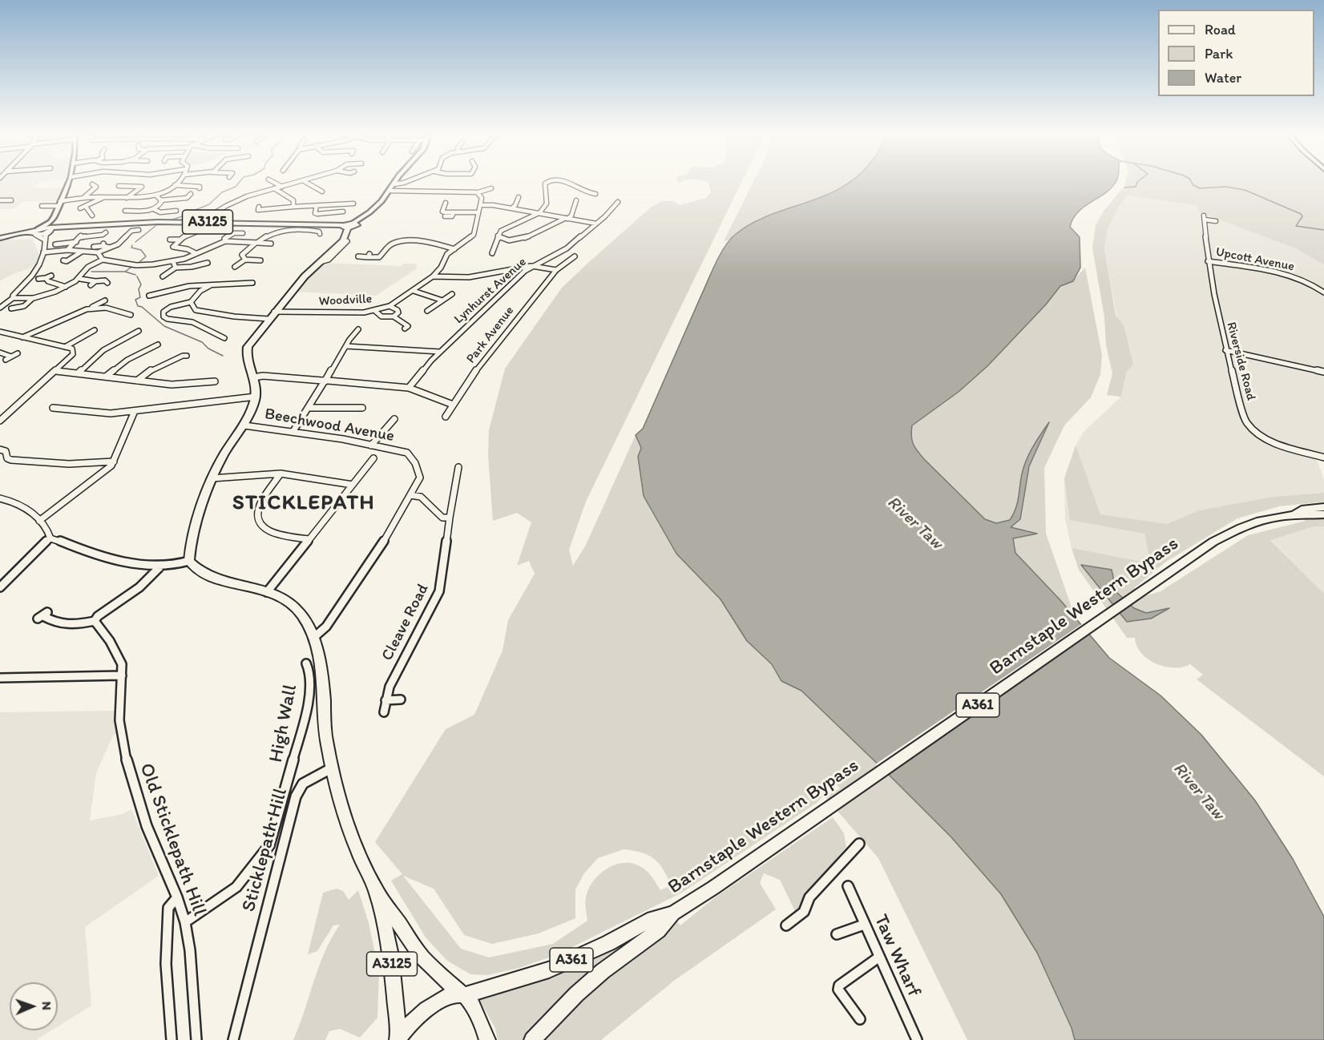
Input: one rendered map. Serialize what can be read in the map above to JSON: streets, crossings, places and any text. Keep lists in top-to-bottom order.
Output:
{
  "streets": {
    "main road": ["A3125", "Barnstaple Western Bypass", "A361"],
    "street": [
      "Upcott Avenue",
      "Lynhurst Avenue",
      "Woodville",
      "Park Avenue",
      "Riverside Road",
      "Beechwood Avenue",
      "Cleave Road",
      "High Wall",
      "Old Sticklepath Hill",
      "Sticklepath Hill",
      "Taw Wharf"
    ]
  },
  "crossings": [
    ["A3125", "Barnstaple Western Bypass"],
    ["A3125", "Sticklepath Hill"],
    ["Upcott Avenue", "Riverside Road"],
    ["High Wall", "Old Sticklepath Hill"]
  ],
  "districts": ["STICKLEPATH"],
  "water": ["River Taw"],
  "legend": ["Road", "Park", "Water"],
  "north": "right"
}
